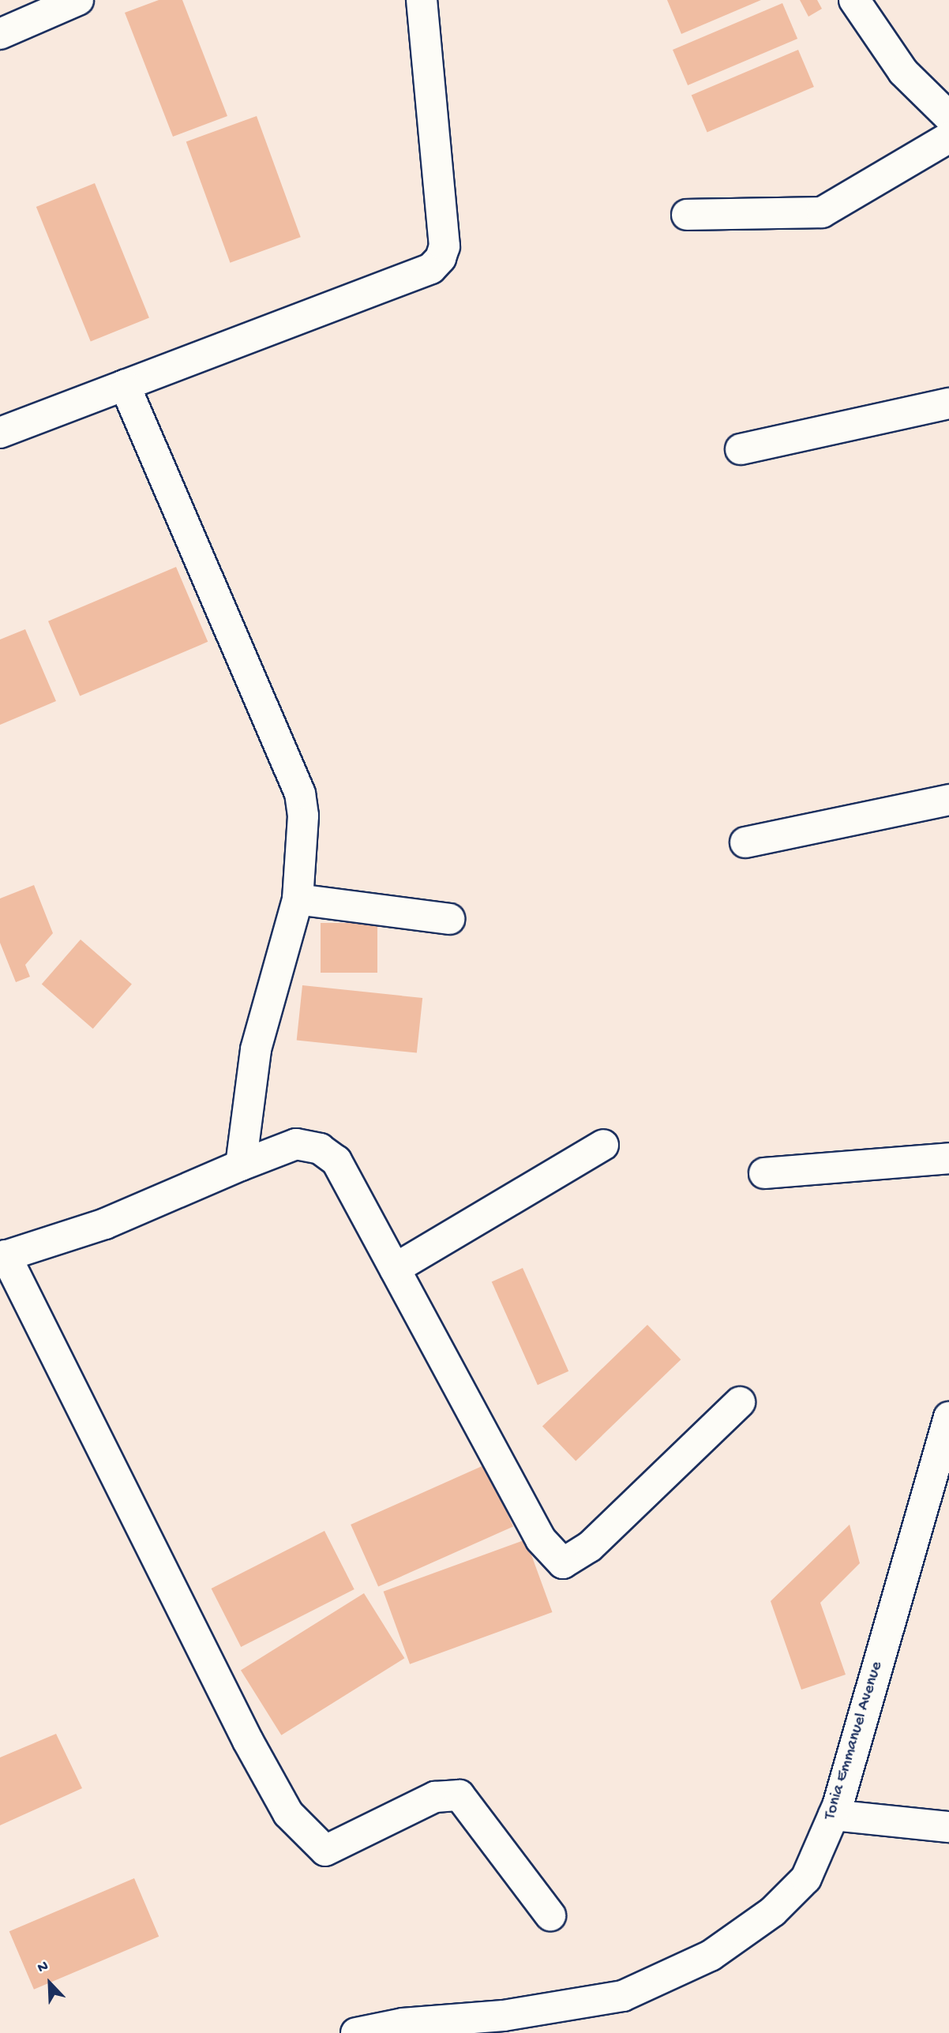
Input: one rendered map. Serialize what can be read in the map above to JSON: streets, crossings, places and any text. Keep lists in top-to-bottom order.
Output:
{
  "streets": {
    "street": ["Tonia Emmanuel Avenue"]
  },
  "north": "top left"
}
